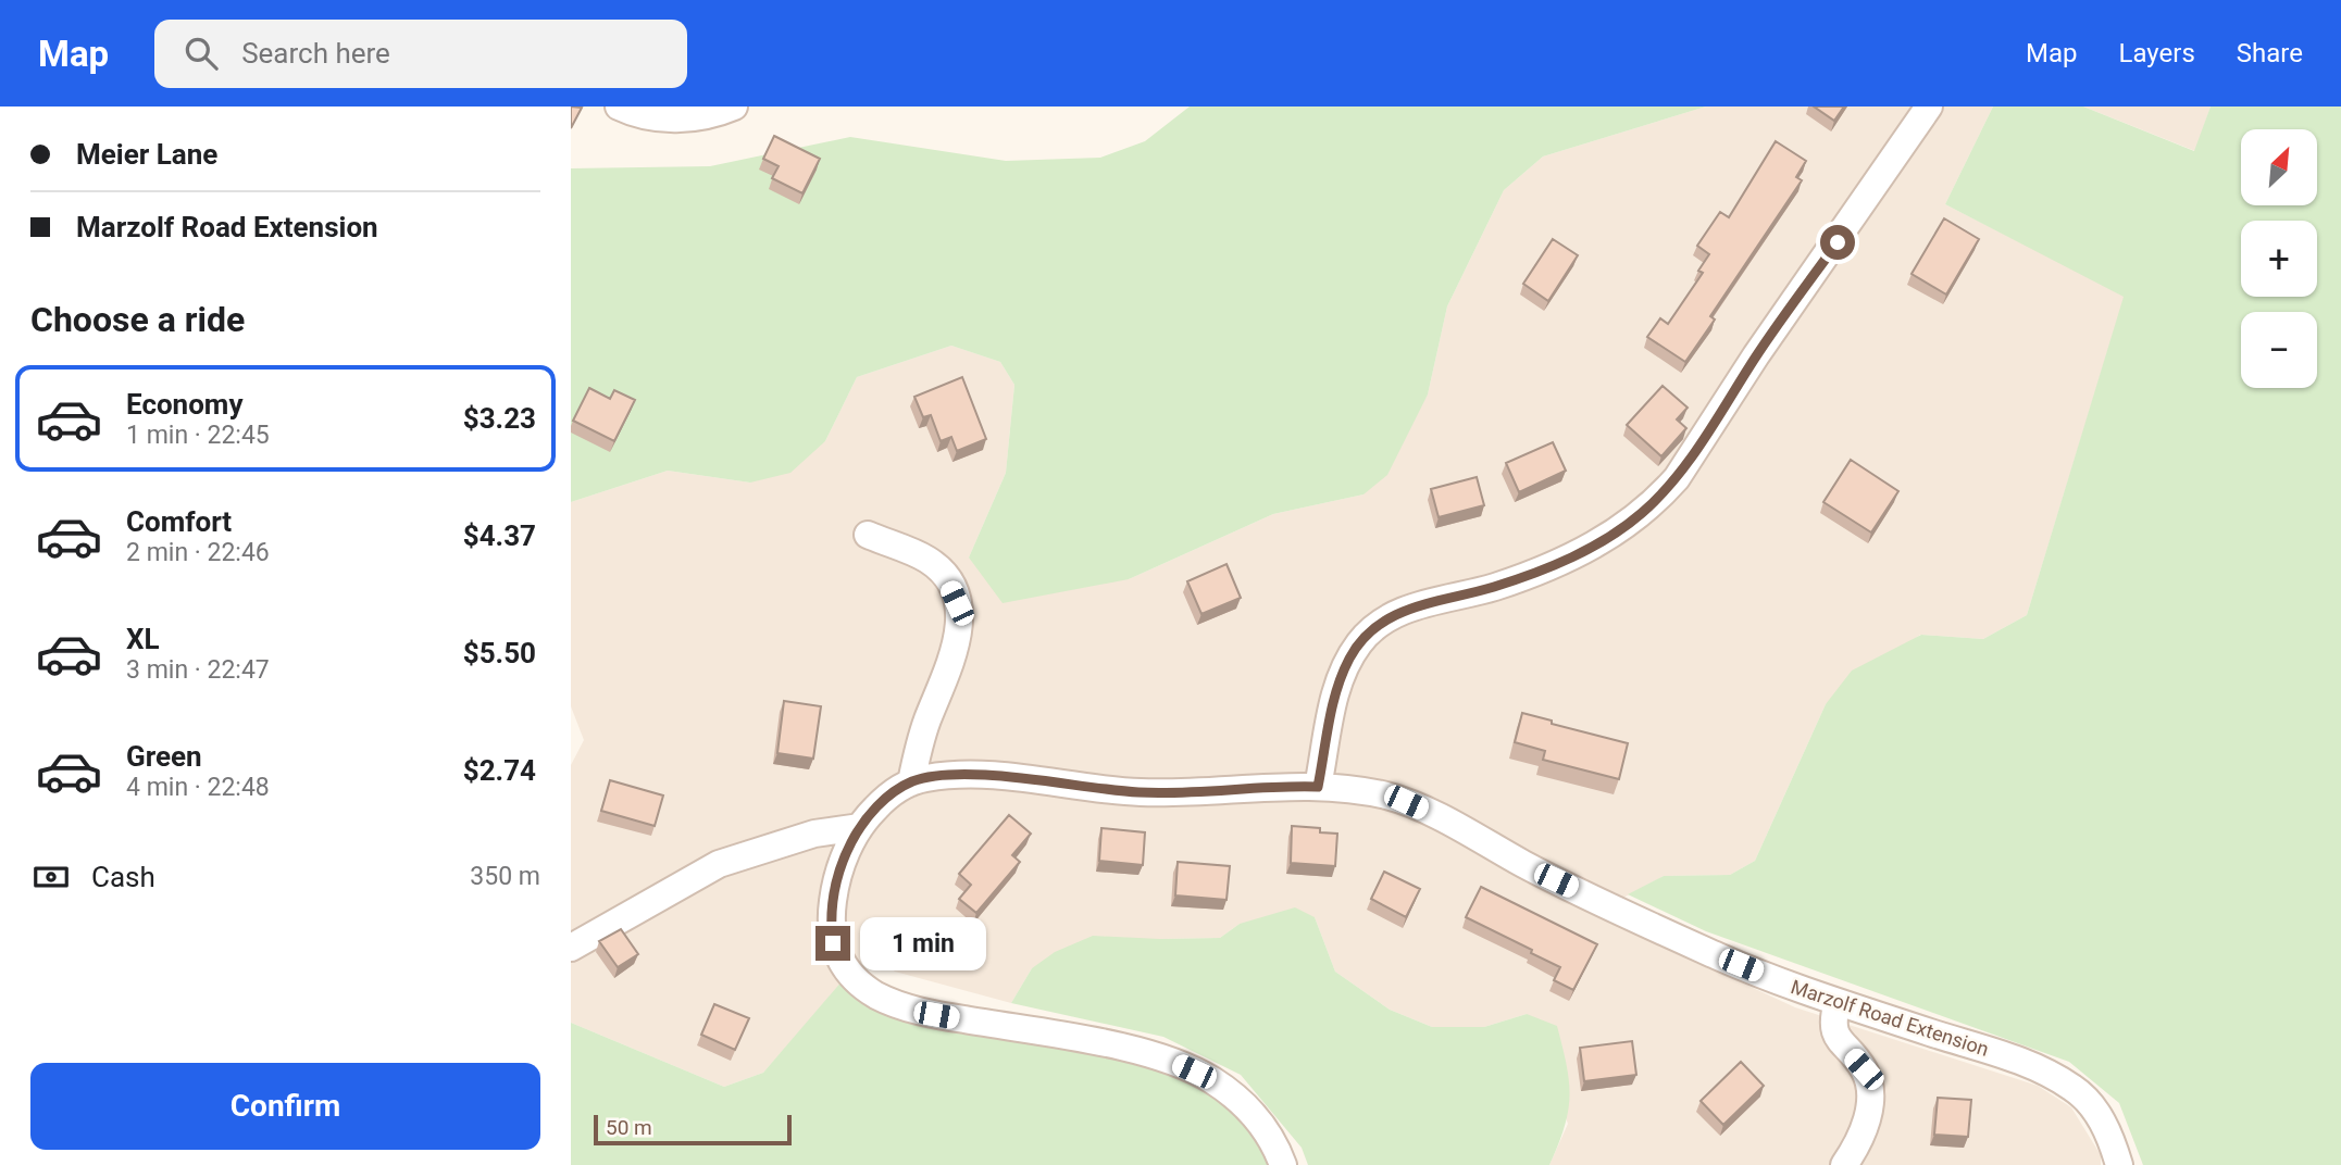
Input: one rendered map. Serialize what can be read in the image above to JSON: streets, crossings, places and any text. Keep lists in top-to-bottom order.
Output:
{
  "streets": {
    "street": ["Marzolf Road Extension"]
  },
  "scale_bar": "50 m",
  "north": "top right",
  "page": {
    "header": "Map",
    "search": "Search here",
    "nav": ["Map", "Layers", "Share"],
    "banner": ["Meier Lane", "Marzolf Road Extension"],
    "map_buttons": ["+", "−"],
    "heading": "Choose a ride",
    "list": [
      {
        "name": "Economy",
        "note": "1 min · 22:45",
        "value": "$3.23"
      },
      {
        "name": "Comfort",
        "note": "2 min · 22:46",
        "value": "$4.37"
      },
      {
        "name": "XL",
        "note": "3 min · 22:47",
        "value": "$5.50"
      },
      {
        "name": "Green",
        "note": "4 min · 22:48",
        "value": "$2.74"
      }
    ],
    "pay": ["Cash", "350 m"],
    "bubble": "1 min",
    "buttons": "Confirm",
    "scale": "50 m"
  }
}
